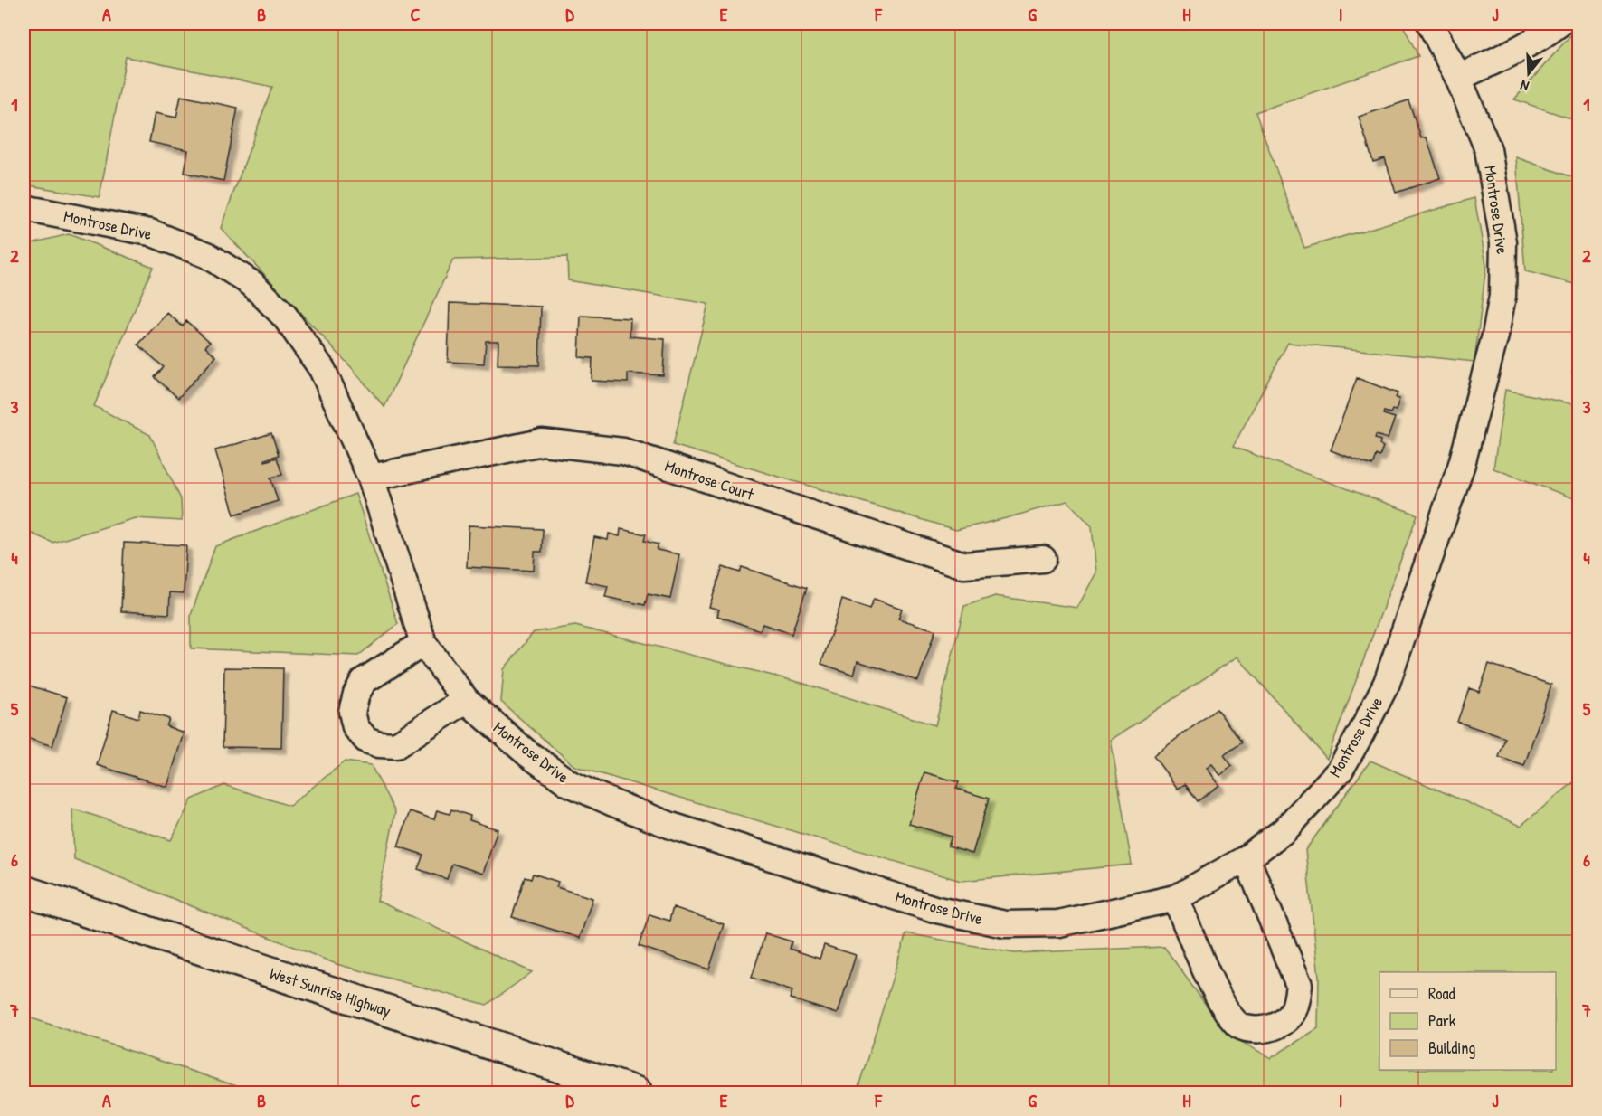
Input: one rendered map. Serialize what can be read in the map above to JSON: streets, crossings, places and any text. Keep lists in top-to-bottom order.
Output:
{
  "streets": {
    "main road": ["West Sunrise Highway"],
    "street": ["Montrose Drive", "Montrose Court"]
  },
  "crossings": [
    ["Montrose Drive", "Montrose Court"]
  ],
  "legend": ["Road", "Park", "Building"],
  "north": "bottom",
  "grid": {
    "columns": [
      "A",
      "B",
      "C",
      "D",
      "E",
      "F",
      "G",
      "H",
      "I",
      "J"
    ],
    "rows": [
      "1",
      "2",
      "3",
      "4",
      "5",
      "6",
      "7"
    ]
  }
}
